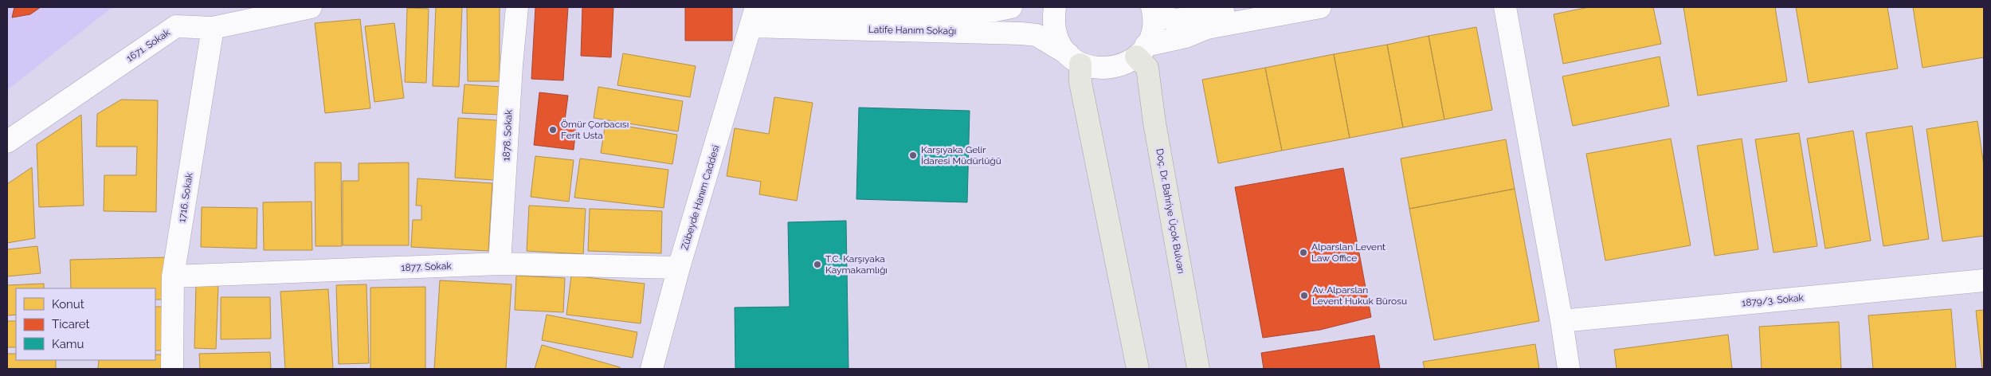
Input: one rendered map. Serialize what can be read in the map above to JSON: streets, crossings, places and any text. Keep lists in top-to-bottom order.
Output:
{
  "streets": {
    "main road": ["Doç. Dr. Bahriye Üçok Bulvarı"],
    "street": [
      "Latife Hanım Sokağı",
      "1671. Sokak",
      "1878. Sokak",
      "1716. Sokak",
      "Zübeyde Hanım Caddesi",
      "1877. Sokak",
      "1879/3. Sokak"
    ]
  },
  "crossings": [
    ["Latife Hanım Sokağı", "Zübeyde Hanım Caddesi"],
    ["1671. Sokak", "1716. Sokak"],
    ["1878. Sokak", "1877. Sokak"],
    ["1716. Sokak", "1877. Sokak"],
    ["Zübeyde Hanım Caddesi", "1877. Sokak"]
  ],
  "places": [
    "Ömür Çorbacısı Ferit Usta",
    "Karşıyaka Gelir İdaresi Müdürlüğü",
    "Alparslan Levent Law Office",
    "T.C. Karşıyaka Kaymakamlığı",
    "Av. Alparslan Levent Hukuk Bürosu"
  ],
  "legend": ["Konut", "Ticaret", "Kamu"]
}
